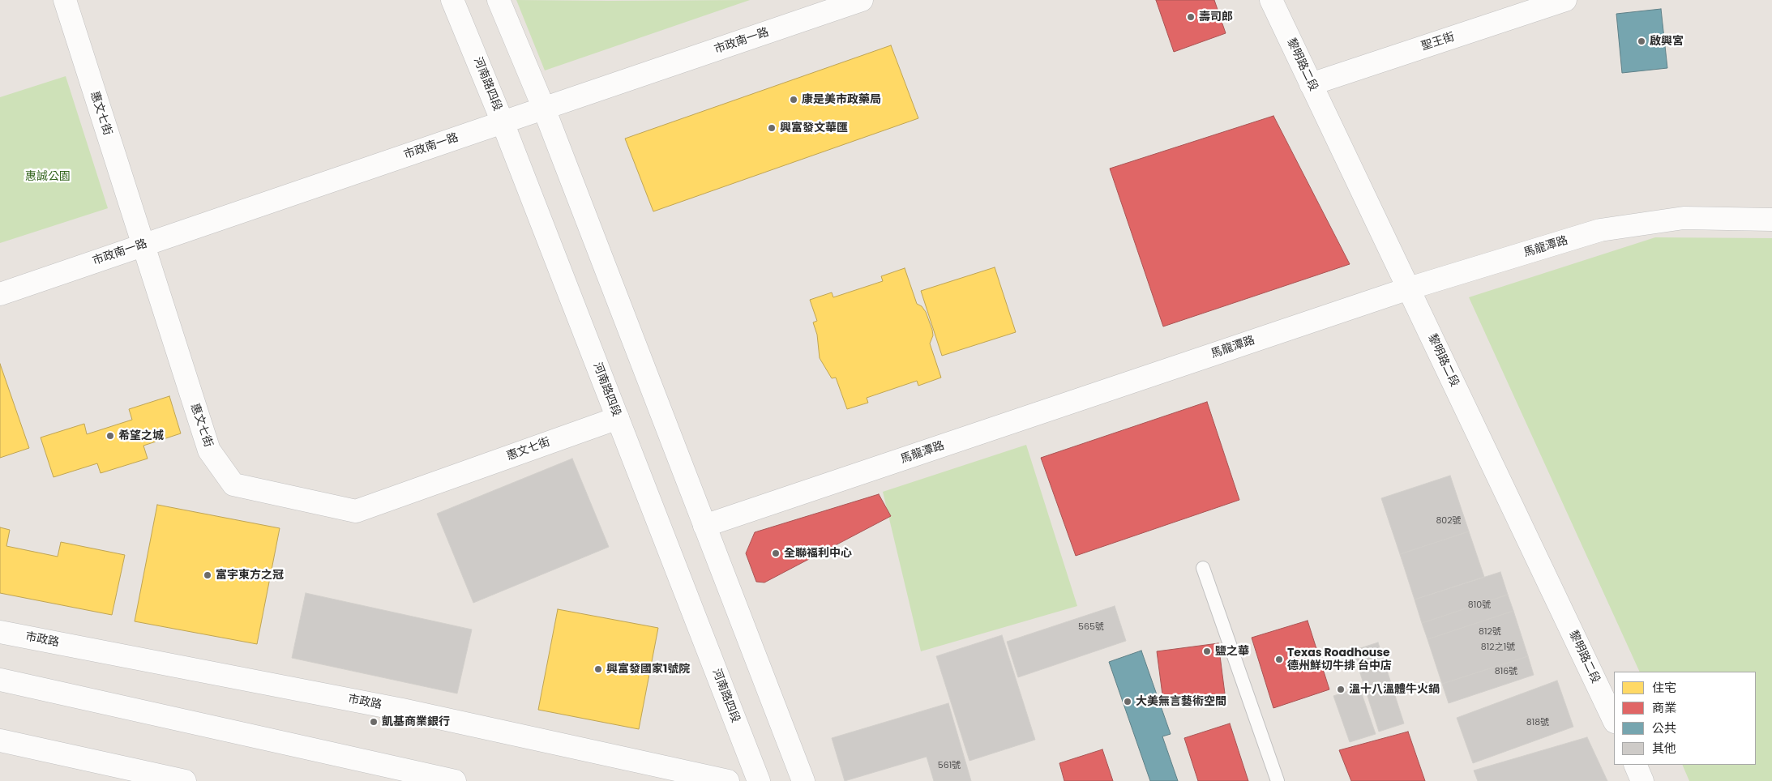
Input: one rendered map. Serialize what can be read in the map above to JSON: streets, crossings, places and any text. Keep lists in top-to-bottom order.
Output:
{
  "streets": {
    "street": [
      "市政南一路",
      "聖王街",
      "黎明路二段",
      "河南路四段",
      "惠文七街",
      "馬龍潭路",
      "市政路"
    ]
  },
  "crossings": [
    ["市政南一路", "河南路四段"],
    ["市政南一路", "惠文七街"],
    ["聖王街", "黎明路二段"],
    ["黎明路二段", "馬龍潭路"],
    ["河南路四段", "惠文七街"]
  ],
  "parks": ["惠誠公園"],
  "places": [
    "壽司郎",
    "啟興宮",
    "康是美市政藥局",
    "興富發文華匯",
    "希望之城",
    "全聯福利中心",
    "富宇東方之冠",
    "鹽之華",
    "Texas Roadhouse 德州鮮切牛排 台中店",
    "興富發國家1號院",
    "溫十八溫體牛火鍋",
    "大美無言藝術空間",
    "凱基商業銀行"
  ],
  "house_numbers": [
    "802號",
    "810號",
    "565號",
    "812號",
    "812之1號",
    "816號",
    "818號",
    "561號"
  ],
  "legend": [
    "住宅",
    "商業",
    "公共",
    "其他"
  ]
}
